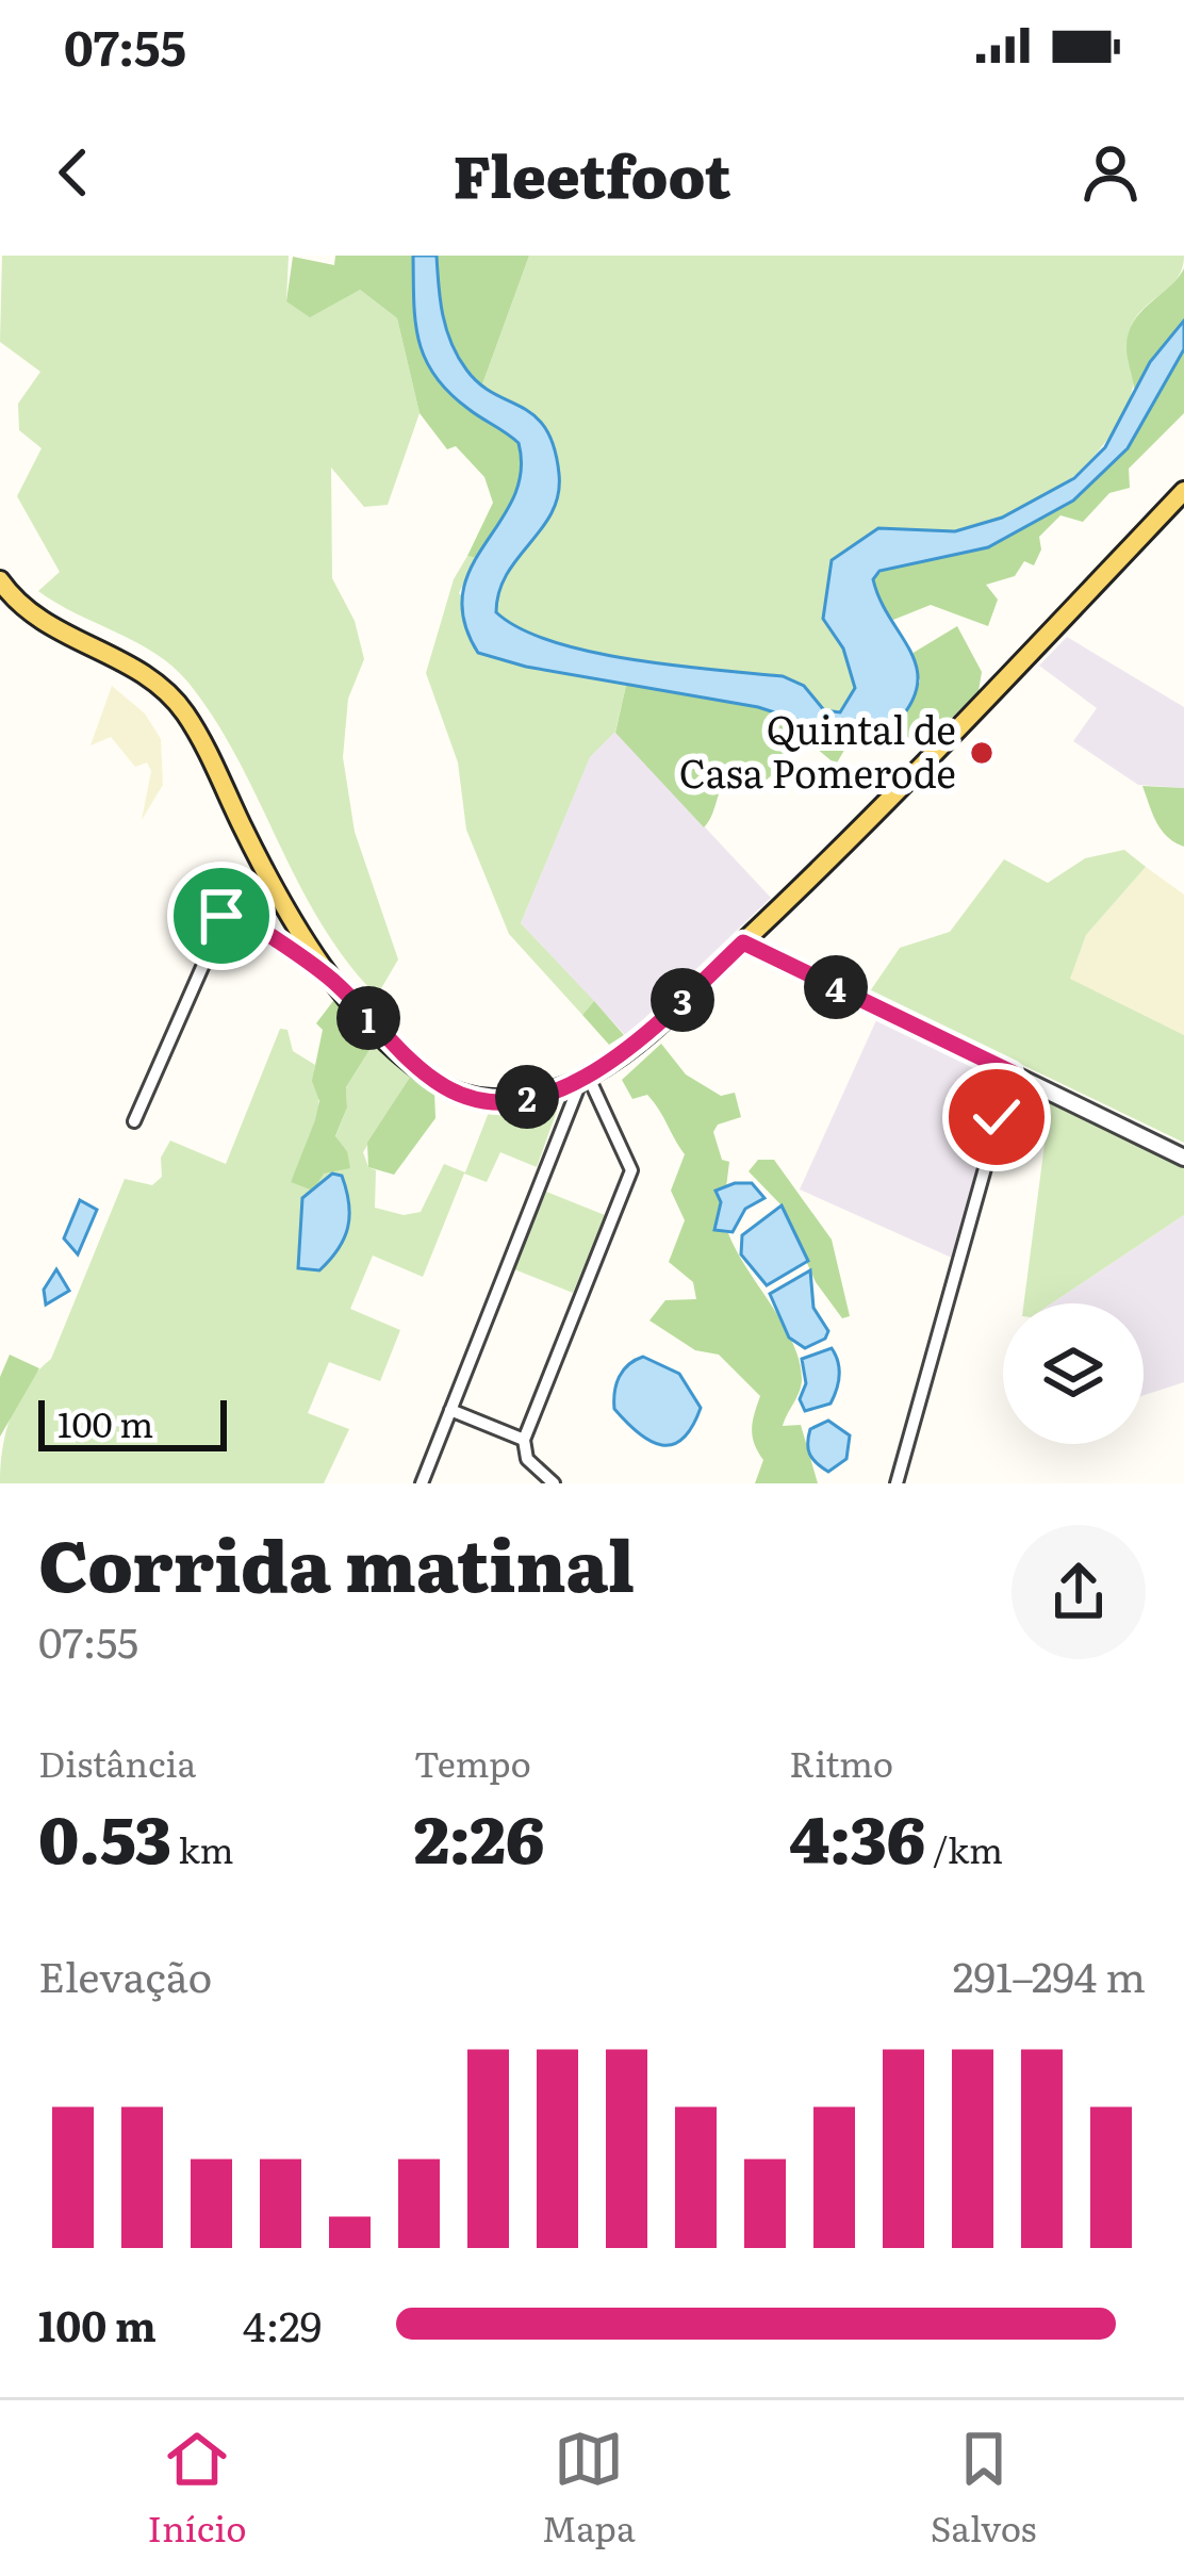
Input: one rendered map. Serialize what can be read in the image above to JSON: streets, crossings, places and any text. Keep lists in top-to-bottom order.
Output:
{
  "places": ["Quintal de Casa Pomerode"],
  "scale_bar": "100 m",
  "page": {
    "status": "07:55",
    "header": "Fleetfoot",
    "pins": [
      "4",
      "3",
      "1",
      "2"
    ],
    "scale": "100 m",
    "heading": ["Corrida matinal", "07:55"],
    "stats": [
      ["Distância", "0.53 km"],
      ["Tempo", "2:26"],
      ["Ritmo", "4:36 /km"]
    ],
    "chart": ["Elevação", "291–294 m"],
    "list": [
      {
        "name": "100 m",
        "note": "4:29"
      }
    ],
    "tabs": ["Início", "Mapa", "Salvos"]
  }
}
